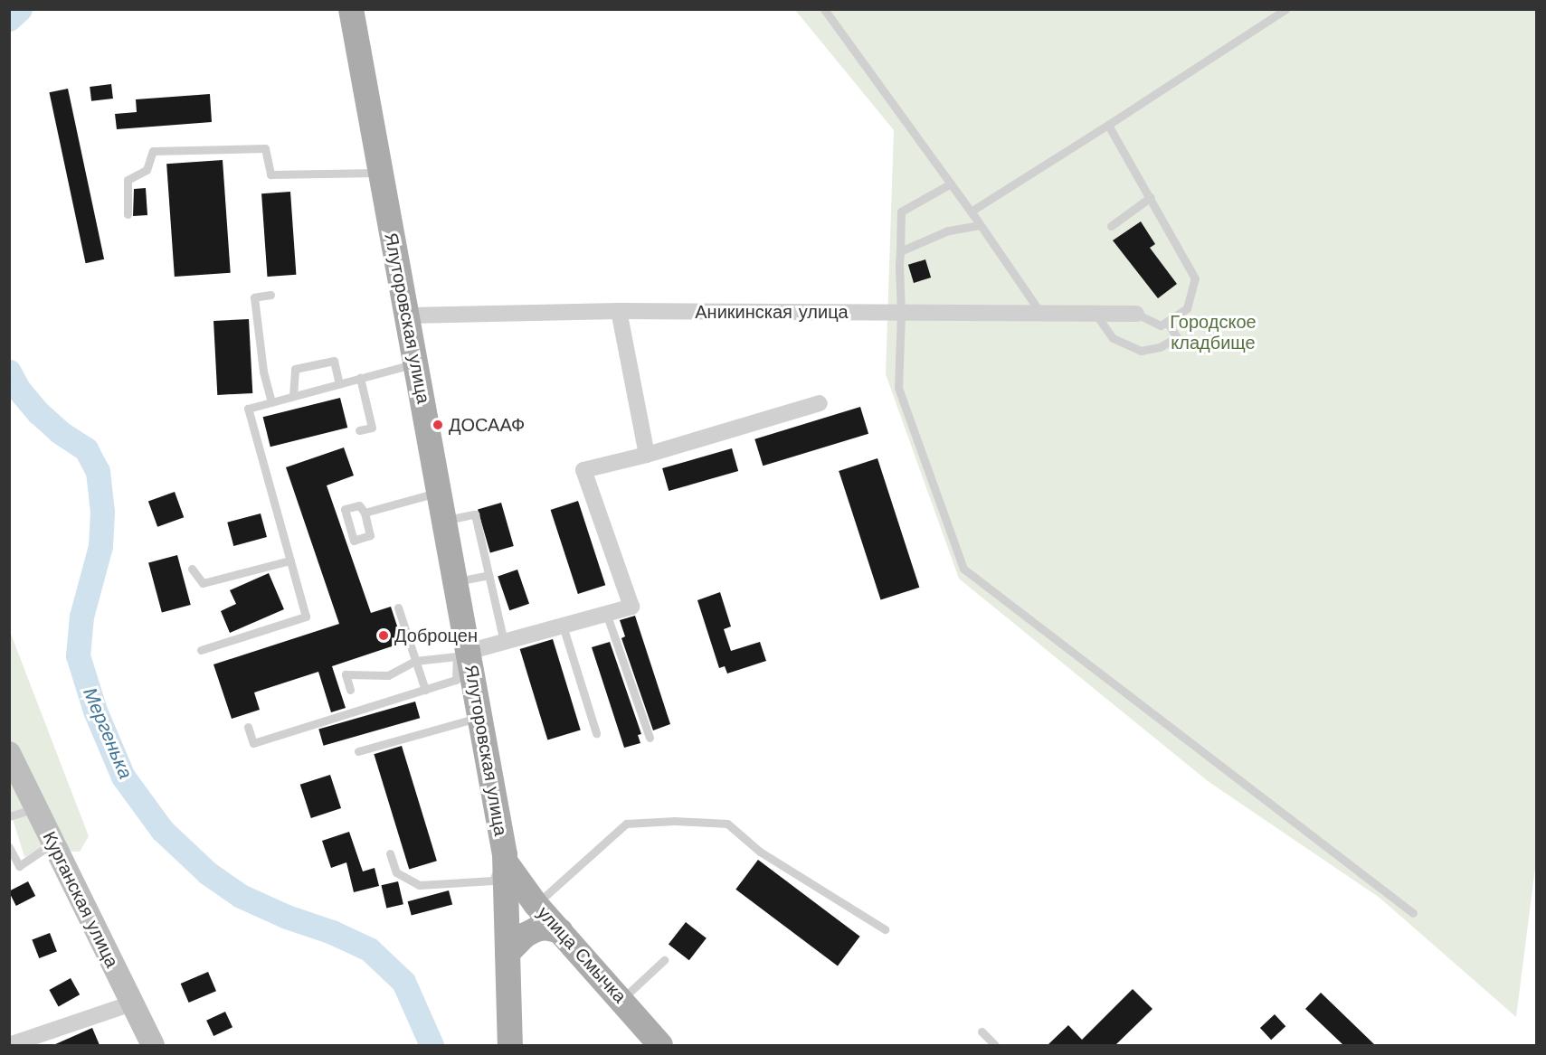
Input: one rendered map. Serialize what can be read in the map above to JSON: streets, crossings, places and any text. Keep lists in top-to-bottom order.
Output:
{
  "streets": {
    "main road": ["Ялуторовская улица", "Курганская улица", "улица Смычка"],
    "street": ["Аникинская улица"]
  },
  "crossings": [
    ["Аникинская улица", "Ялуторовская улица"],
    ["Ялуторовская улица", "улица Смычка"]
  ],
  "water": ["Мергенька"],
  "parks": ["Городское кладбище"],
  "places": ["ДОСААФ", "Доброцен"]
}
